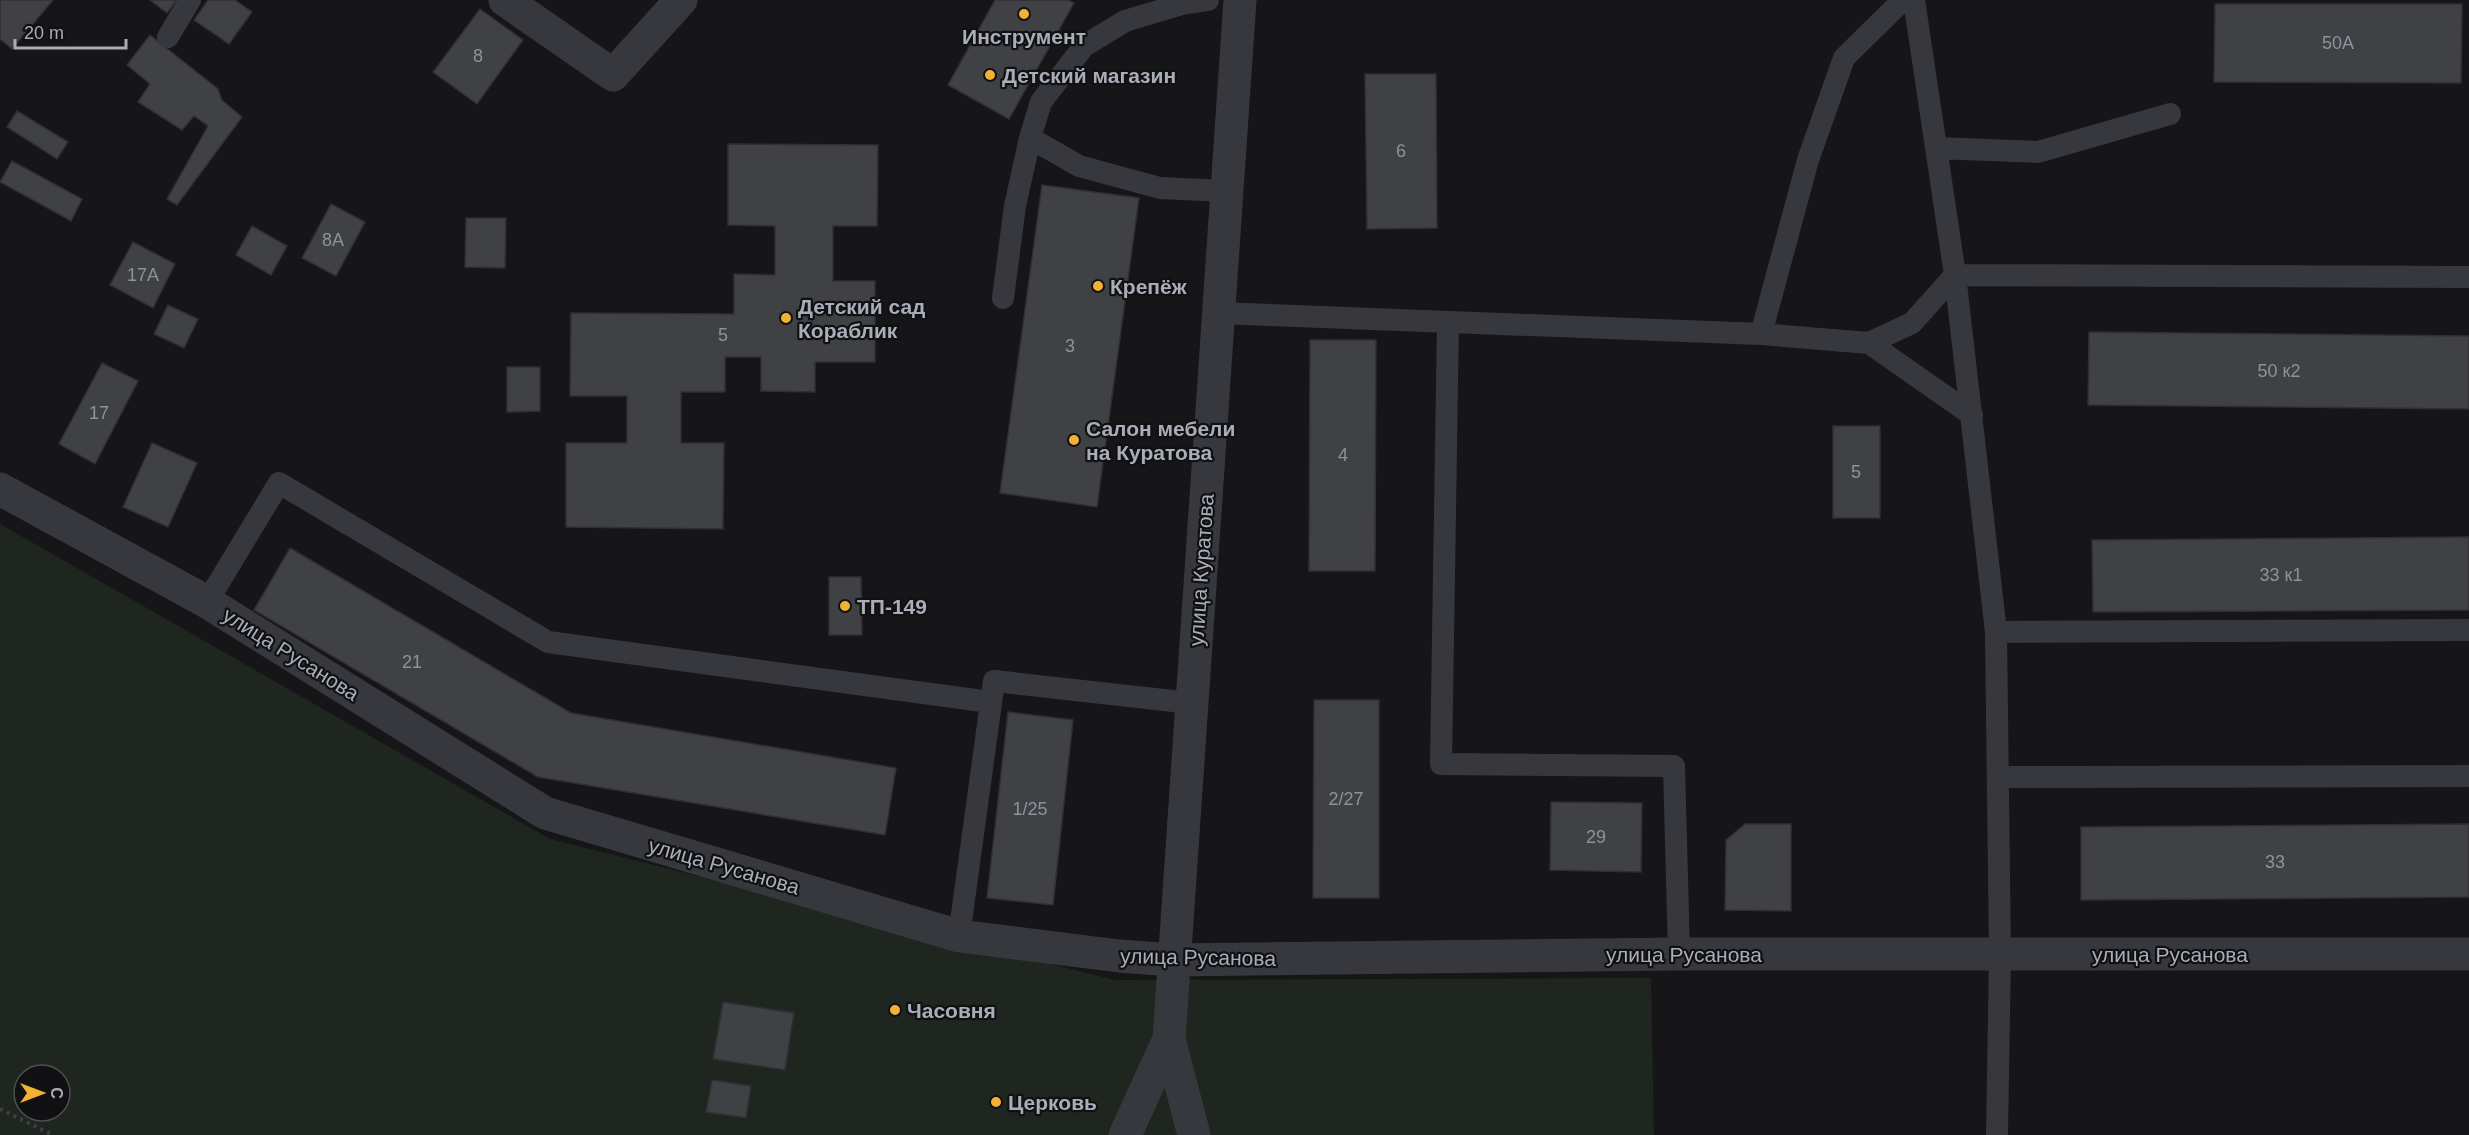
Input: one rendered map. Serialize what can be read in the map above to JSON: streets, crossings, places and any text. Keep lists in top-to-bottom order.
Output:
{
  "streets": {
    "street": ["улица Куратова", "улица Русанова"]
  },
  "crossings": [
    ["улица Куратова", "улица Русанова"]
  ],
  "places": [
    "Инструмент",
    "Детский магазин",
    "Крепёж",
    "Детский сад Кораблик",
    "Салон мебели на Куратова",
    "ТП-149",
    "Часовня",
    "Церковь"
  ],
  "house_numbers": [
    "50А",
    "8",
    "6",
    "8А",
    "17А",
    "5",
    "3",
    "50 к2",
    "17",
    "4",
    "5",
    "33 к1",
    "21",
    "2/27",
    "1/25",
    "29",
    "33"
  ],
  "scale_bar": "20 m",
  "north": "right"
}
